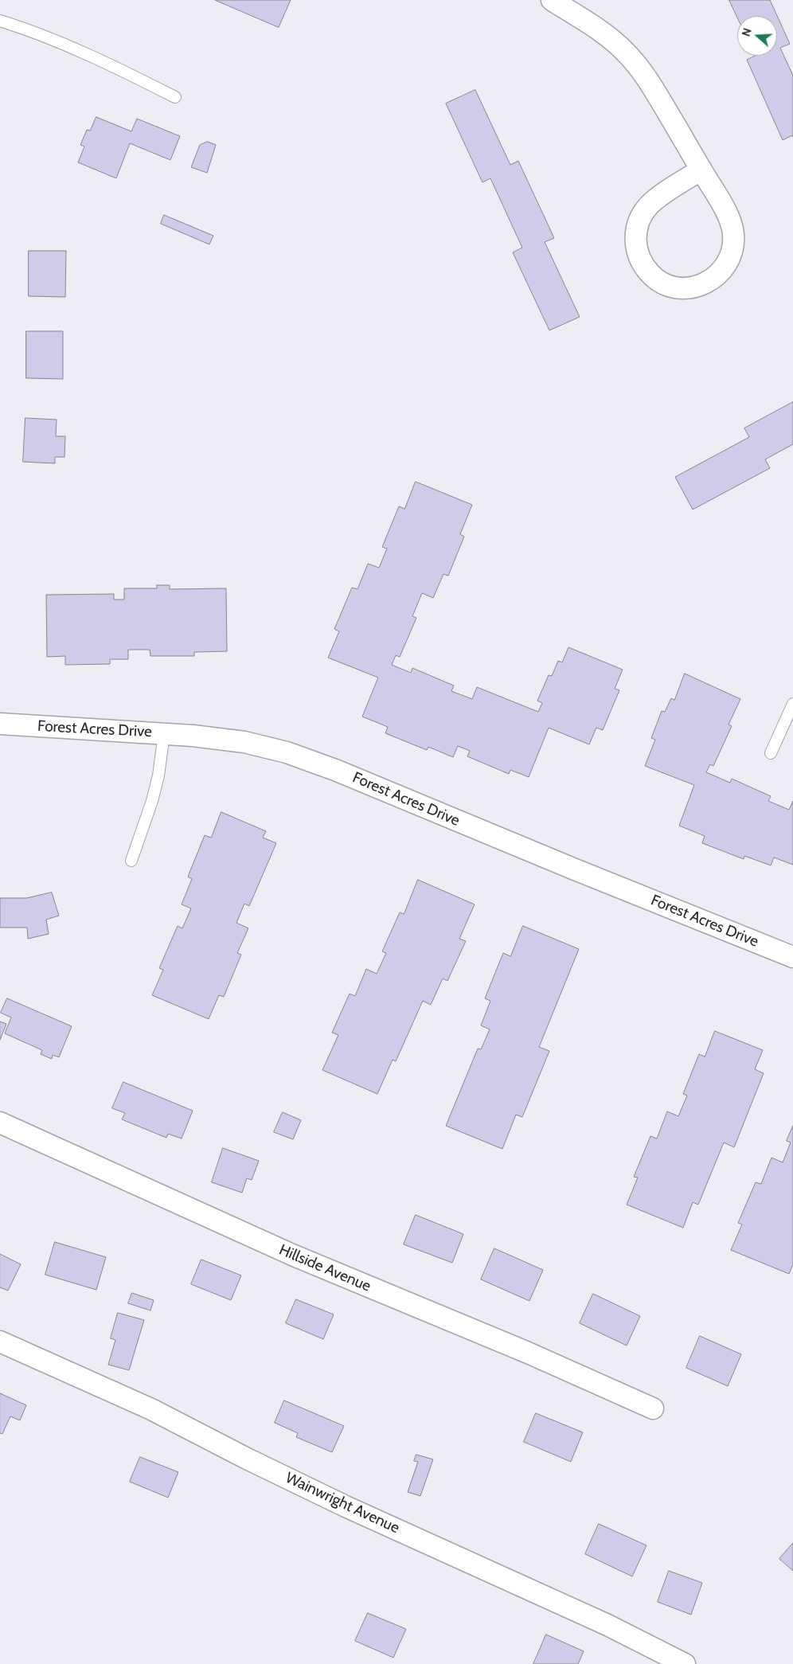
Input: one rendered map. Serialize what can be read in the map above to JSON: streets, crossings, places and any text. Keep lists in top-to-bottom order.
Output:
{
  "streets": {
    "street": ["Forest Acres Drive", "Hillside Avenue", "Wainwright Avenue"]
  },
  "north": "left"
}
